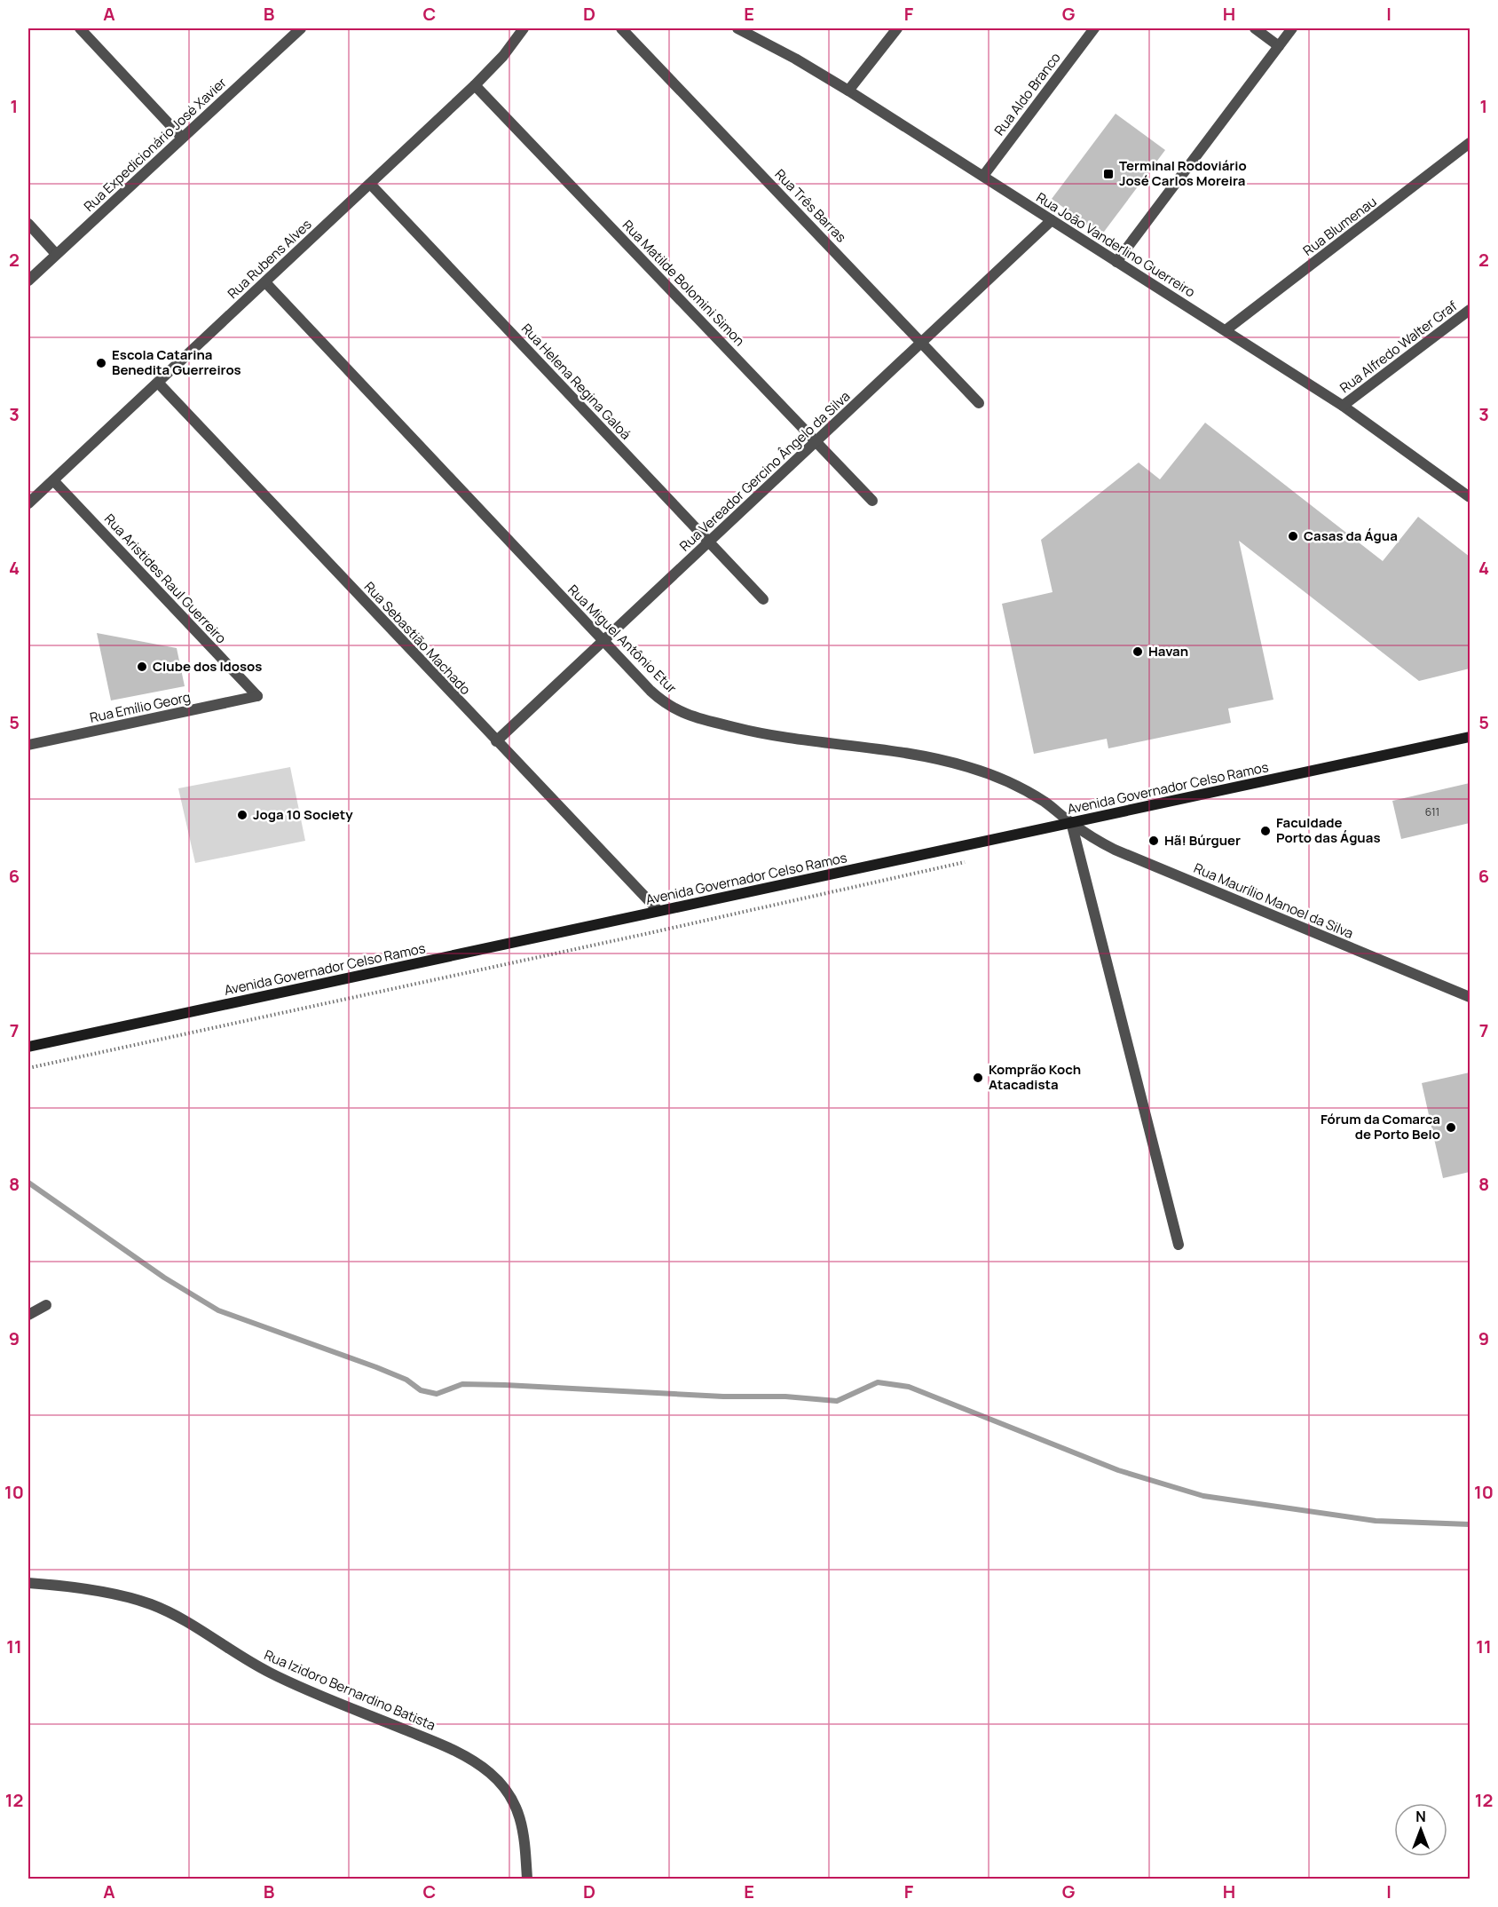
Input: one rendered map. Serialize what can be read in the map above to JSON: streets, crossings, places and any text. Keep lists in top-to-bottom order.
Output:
{
  "streets": {
    "main road": ["Avenida Governador Celso Ramos"],
    "street": [
      "Rua Aldo Branco",
      "Rua Expedicionário José Xavier",
      "Rua Três Barras",
      "Rua Blumenau",
      "Rua João Vanderlino Guerreiro",
      "Rua Rubens Alves",
      "Rua Matilde Bolomini Simon",
      "Rua Alfredo Walter Graf",
      "Rua Helena Regina Galoá",
      "Rua Vereador Gercino Ângelo da Silva",
      "Rua Aristides Raul Guerreiro",
      "Rua Sebastião Machado",
      "Rua Miguel Antônio Etur",
      "Rua Emílio Georg",
      "Rua Maurílio Manoel da Silva",
      "Rua Izidoro Bernardino Batista"
    ]
  },
  "crossings": [
    ["Rua Aldo Branco", "Rua João Vanderlino Guerreiro"],
    ["Rua Três Barras", "Rua Vereador Gercino Ângelo da Silva"],
    ["Rua Blumenau", "Rua João Vanderlino Guerreiro"],
    ["Rua João Vanderlino Guerreiro", "Rua Alfredo Walter Graf"],
    ["Rua João Vanderlino Guerreiro", "Rua Vereador Gercino Ângelo da Silva"],
    ["Rua Rubens Alves", "Rua Matilde Bolomini Simon"],
    ["Rua Rubens Alves", "Rua Helena Regina Galoá"],
    ["Rua Rubens Alves", "Rua Aristides Raul Guerreiro"],
    ["Rua Rubens Alves", "Rua Sebastião Machado"],
    ["Rua Rubens Alves", "Rua Miguel Antônio Etur"],
    ["Rua Matilde Bolomini Simon", "Rua Vereador Gercino Ângelo da Silva"],
    ["Rua Helena Regina Galoá", "Rua Vereador Gercino Ângelo da Silva"],
    ["Rua Vereador Gercino Ângelo da Silva", "Rua Sebastião Machado"],
    ["Rua Vereador Gercino Ângelo da Silva", "Rua Miguel Antônio Etur"],
    ["Rua Aristides Raul Guerreiro", "Rua Emílio Georg"],
    ["Rua Sebastião Machado", "Avenida Governador Celso Ramos"],
    ["Rua Miguel Antônio Etur", "Avenida Governador Celso Ramos"],
    ["Rua Miguel Antônio Etur", "Rua Maurílio Manoel da Silva"],
    ["Avenida Governador Celso Ramos", "Rua Maurílio Manoel da Silva"]
  ],
  "places": {
    "transit": ["Terminal Rodoviário José Carlos Moreira"],
    "other": [
      "Escola Catarina Benedita Guerreiros",
      "Casas da Água",
      "Havan",
      "Clube dos Idosos",
      "Joga 10 Society",
      "Faculdade Porto das Águas",
      "Hã! Búrguer",
      "Komprão Koch Atacadista",
      "Fórum da Comarca de Porto Belo"
    ]
  },
  "house_numbers": ["611"],
  "north": "top",
  "grid": {
    "columns": [
      "A",
      "B",
      "C",
      "D",
      "E",
      "F",
      "G",
      "H",
      "I"
    ],
    "rows": [
      "1",
      "2",
      "3",
      "4",
      "5",
      "6",
      "7",
      "8",
      "9",
      "10",
      "11",
      "12"
    ]
  }
}
